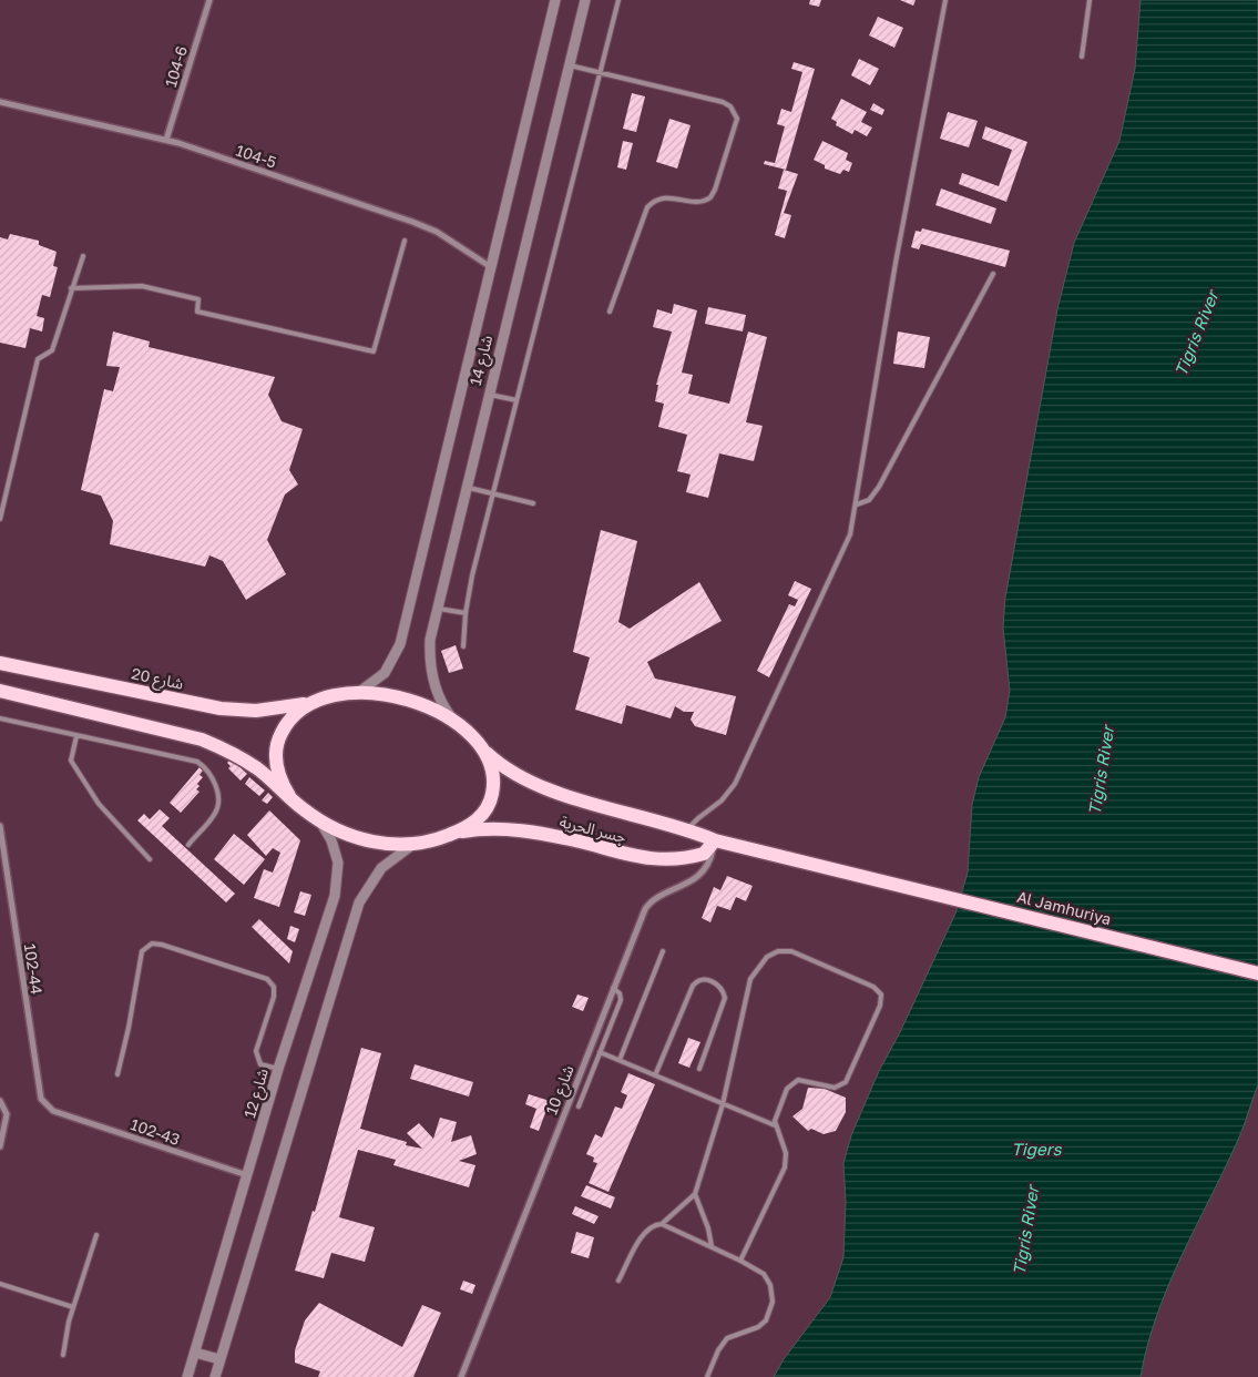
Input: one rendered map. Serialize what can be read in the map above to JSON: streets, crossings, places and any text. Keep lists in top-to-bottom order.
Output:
{
  "streets": {
    "main road": ["شارع 20", "جسر الحرية", "Al Jamhuriya"],
    "street": [
      "104-6",
      "104-5",
      "شارع 14",
      "102-44",
      "شارع 10",
      "شارع 12",
      "102-43"
    ]
  },
  "crossings": [
    ["104-6", "104-5"],
    ["104-5", "شارع 14"],
    ["شارع 14", "شارع 20"],
    ["شارع 14", "جسر الحرية"],
    ["شارع 14", "شارع 12"],
    ["شارع 20", "جسر الحرية"],
    ["شارع 20", "شارع 12"],
    ["جسر الحرية", "Al Jamhuriya"],
    ["جسر الحرية", "شارع 10"],
    ["جسر الحرية", "شارع 12"],
    ["102-44", "102-43"],
    ["شارع 12", "102-43"]
  ],
  "water": ["Tigris River", "Tigers"]
}
